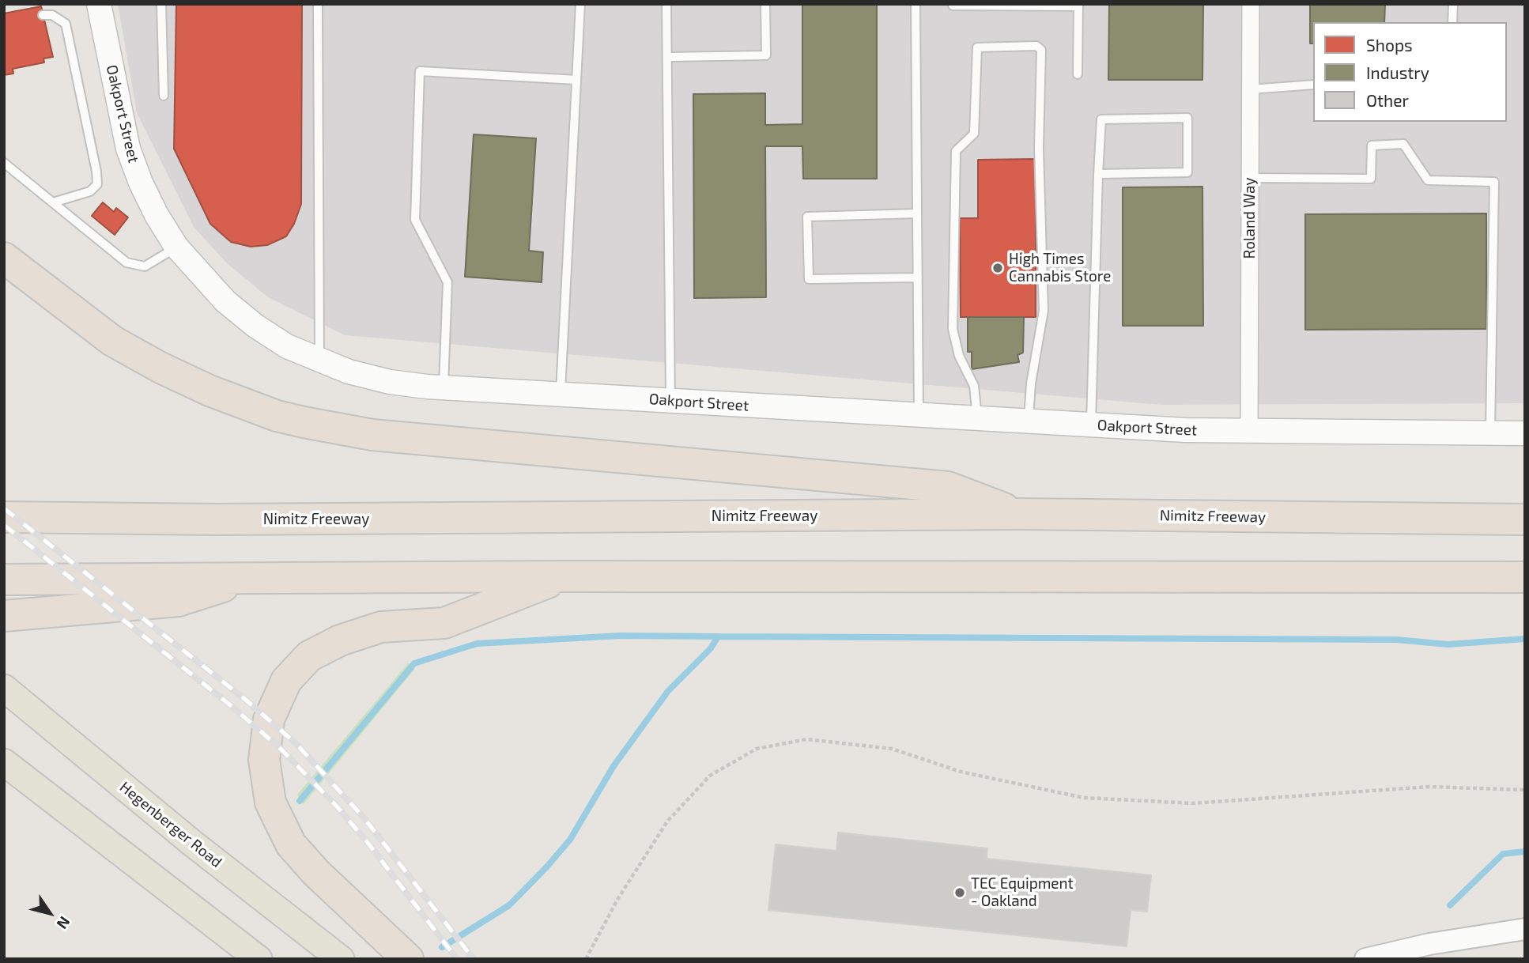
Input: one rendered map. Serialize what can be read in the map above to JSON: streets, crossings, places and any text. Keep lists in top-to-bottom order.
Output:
{
  "streets": {
    "highway": ["Nimitz Freeway"],
    "main road": ["Oakport Street", "Hegenberger Road"],
    "street": ["Roland Way"]
  },
  "crossings": [
    ["Oakport Street", "Roland Way"]
  ],
  "places": ["High Times Cannabis Store", "TEC Equipment - Oakland"],
  "legend": ["Shops", "Industry", "Other"],
  "north": "bottom right"
}
